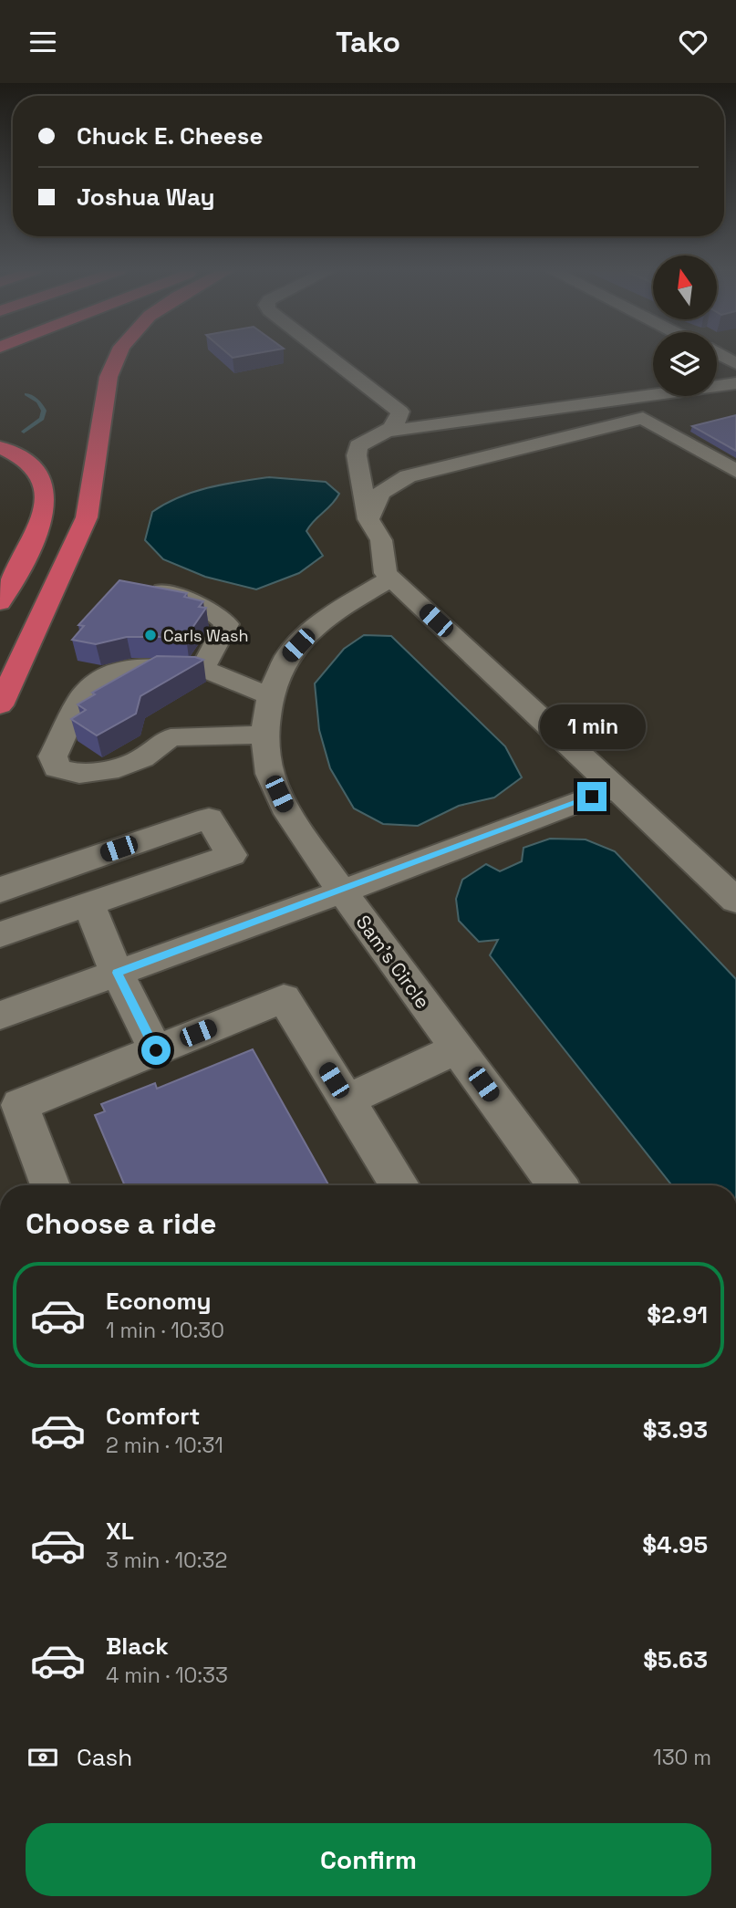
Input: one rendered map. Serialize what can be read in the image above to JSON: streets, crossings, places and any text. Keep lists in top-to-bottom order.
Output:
{
  "streets": {
    "street": ["Sam's Circle"]
  },
  "places": ["Carls Wash"],
  "north": "top",
  "page": {
    "header": "Tako",
    "banner": ["Chuck E. Cheese", "Joshua Way"],
    "bubble": "1 min",
    "heading": "Choose a ride",
    "list": [
      {
        "name": "Economy",
        "note": "1 min · 10:30",
        "value": "$2.91"
      },
      {
        "name": "Comfort",
        "note": "2 min · 10:31",
        "value": "$3.93"
      },
      {
        "name": "XL",
        "note": "3 min · 10:32",
        "value": "$4.95"
      },
      {
        "name": "Black",
        "note": "4 min · 10:33",
        "value": "$5.63"
      }
    ],
    "pay": ["Cash", "130 m"],
    "buttons": "Confirm"
  }
}
